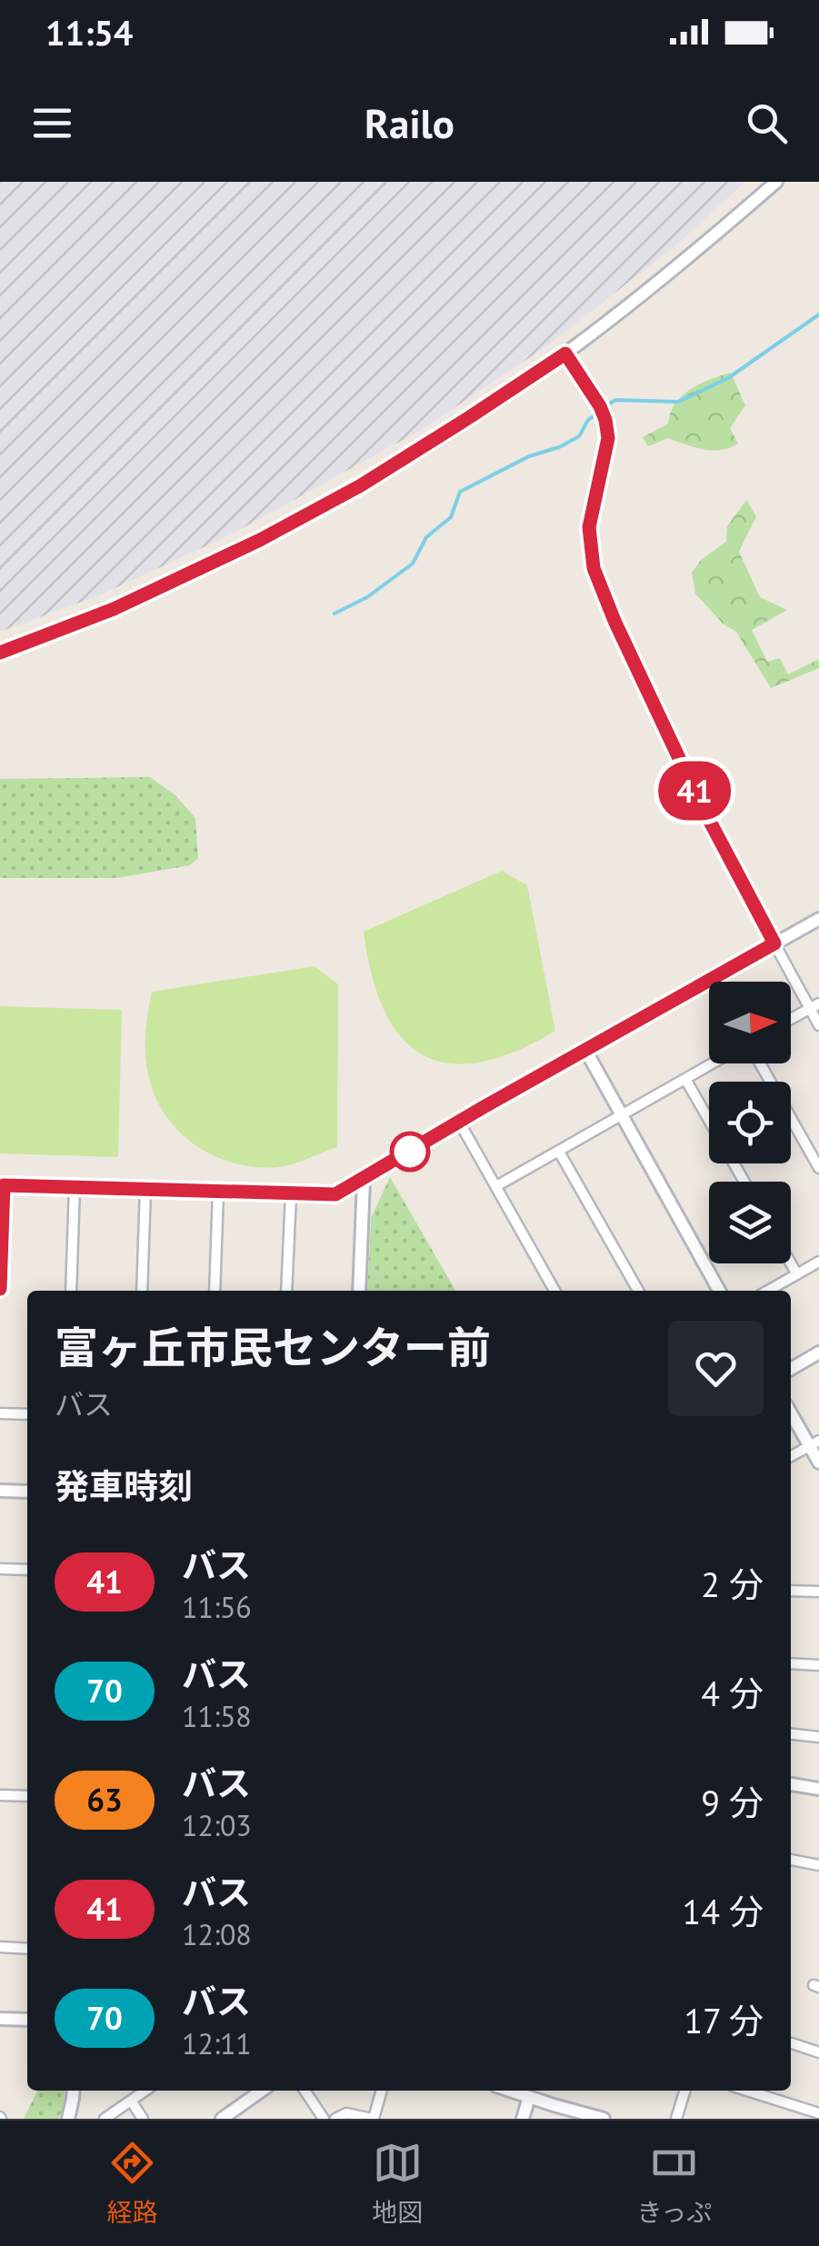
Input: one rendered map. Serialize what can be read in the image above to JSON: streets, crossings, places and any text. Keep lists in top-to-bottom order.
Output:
{
  "lines": ["bus line 41"],
  "north": "right",
  "page": {
    "status": "11:54",
    "header": "Railo",
    "on_map": "41",
    "heading": [
      ["富ヶ丘市民センター前", "バス"],
      "発車時刻"
    ],
    "list": [
      {
        "mark": "41",
        "name": "バス",
        "note": "11:56",
        "value": "2 分"
      },
      {
        "mark": "70",
        "name": "バス",
        "note": "11:58",
        "value": "4 分"
      },
      {
        "mark": "63",
        "name": "バス",
        "note": "12:03",
        "value": "9 分"
      },
      {
        "mark": "41",
        "name": "バス",
        "note": "12:08",
        "value": "14 分"
      },
      {
        "mark": "70",
        "name": "バス",
        "note": "12:11",
        "value": "17 分"
      }
    ],
    "tabs": ["経路", "地図", "きっぷ"]
  }
}
